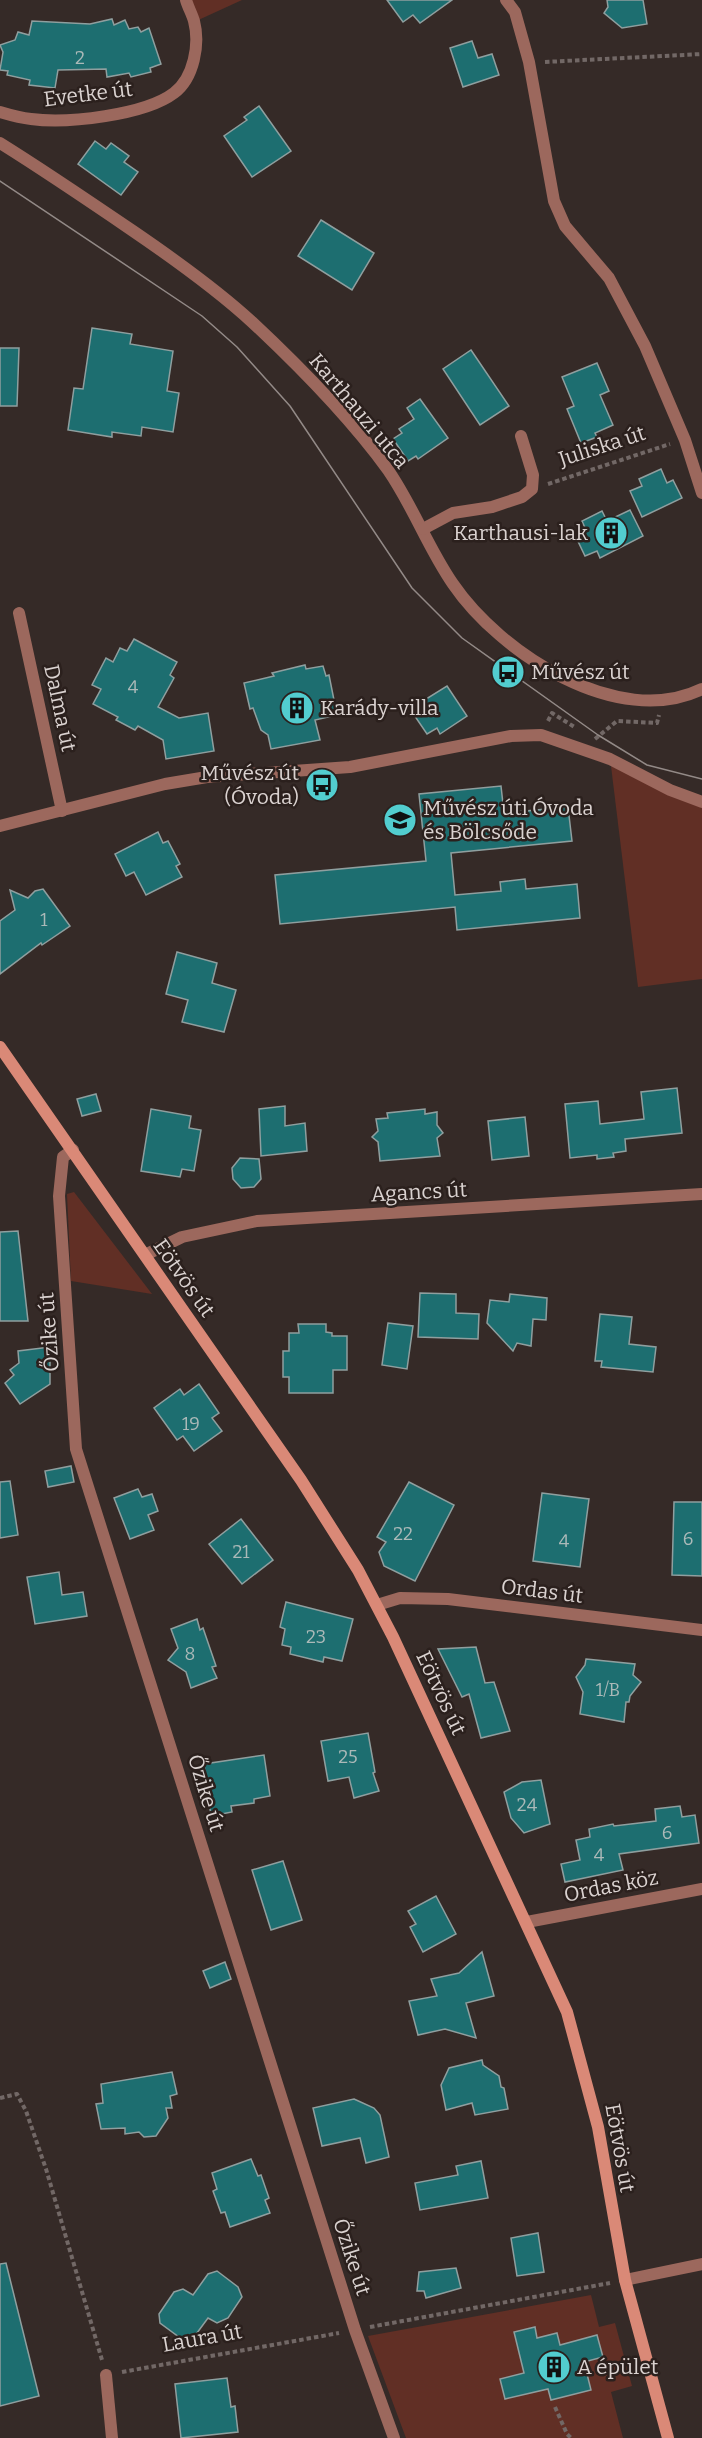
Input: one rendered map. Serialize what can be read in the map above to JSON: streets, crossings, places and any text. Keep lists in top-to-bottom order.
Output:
{
  "streets": {
    "street": [
      "Evetke út",
      "Karthauzi utca",
      "Juliska út",
      "Dalma út",
      "Agancs út",
      "Eötvös út",
      "Őzike út",
      "Ordas út",
      "Ordas köz"
    ],
    "path": ["Laura út"]
  },
  "crossings": [
    ["Agancs út", "Eötvös út"],
    ["Eötvös út", "Őzike út"],
    ["Eötvös út", "Ordas út"],
    ["Eötvös út", "Ordas köz"],
    ["Őzike út", "Laura út"]
  ],
  "places": {
    "building": ["Karthausi-lak", "Karády-villa", "A épület"],
    "bus stop": ["Művész út", "Művész út (Óvoda)"],
    "school or university": ["Művész úti Óvoda és Bölcsőde"]
  },
  "house_numbers": [
    "2",
    "4",
    "1",
    "19",
    "22",
    "6",
    "4",
    "21",
    "23",
    "8",
    "1/B",
    "25",
    "24",
    "6",
    "4"
  ]
}
